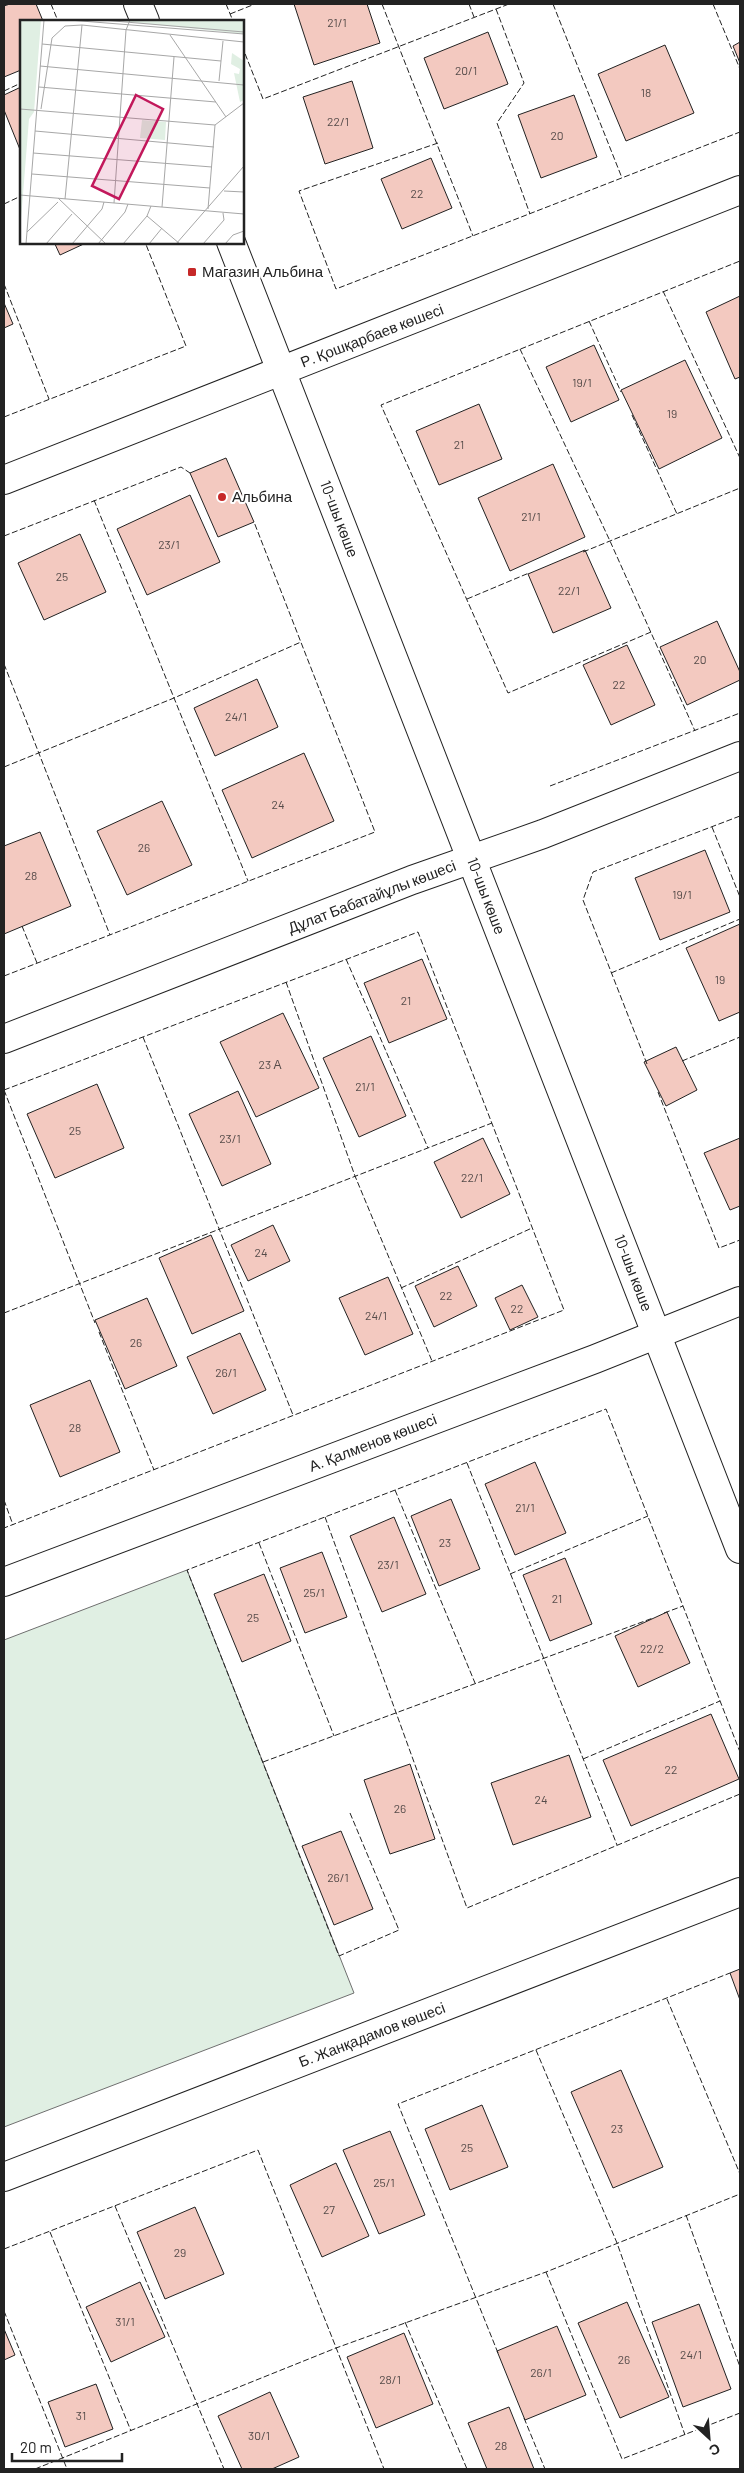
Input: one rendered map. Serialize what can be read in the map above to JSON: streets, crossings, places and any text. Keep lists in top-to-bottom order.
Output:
{
  "streets": {
    "street": [
      "Р. Қошқарбаев көшесі",
      "10-шы көше",
      "Дұлат Бабатайұлы көшесі",
      "А. Қалменов көшесі",
      "Б. Жанқадамов көшесі"
    ]
  },
  "crossings": [
    ["Р. Қошқарбаев көшесі", "10-шы көше"],
    ["10-шы көше", "Дұлат Бабатайұлы көшесі"],
    ["10-шы көше", "А. Қалменов көшесі"]
  ],
  "places": {
    "transit": ["Магазин Альбина"],
    "other": ["Альбина"]
  },
  "house_numbers": [
    "21/1",
    "20/1",
    "18",
    "22/1",
    "20",
    "22",
    "19/1",
    "19",
    "21",
    "21/1",
    "23/1",
    "25",
    "22/1",
    "20",
    "22",
    "24/1",
    "24",
    "26",
    "28",
    "19/1",
    "19",
    "21",
    "23 А",
    "21/1",
    "25",
    "23/1",
    "22/1",
    "24",
    "22",
    "22",
    "24/1",
    "26",
    "26/1",
    "28",
    "21/1",
    "23",
    "23/1",
    "25/1",
    "21",
    "25",
    "22/2",
    "22",
    "24",
    "26",
    "26/1",
    "23",
    "25",
    "25/1",
    "27",
    "29",
    "31/1",
    "24/1",
    "26",
    "26/1",
    "28/1",
    "31",
    "30/1",
    "28"
  ],
  "scale_bar": "20 m",
  "north": "bottom right"
}
